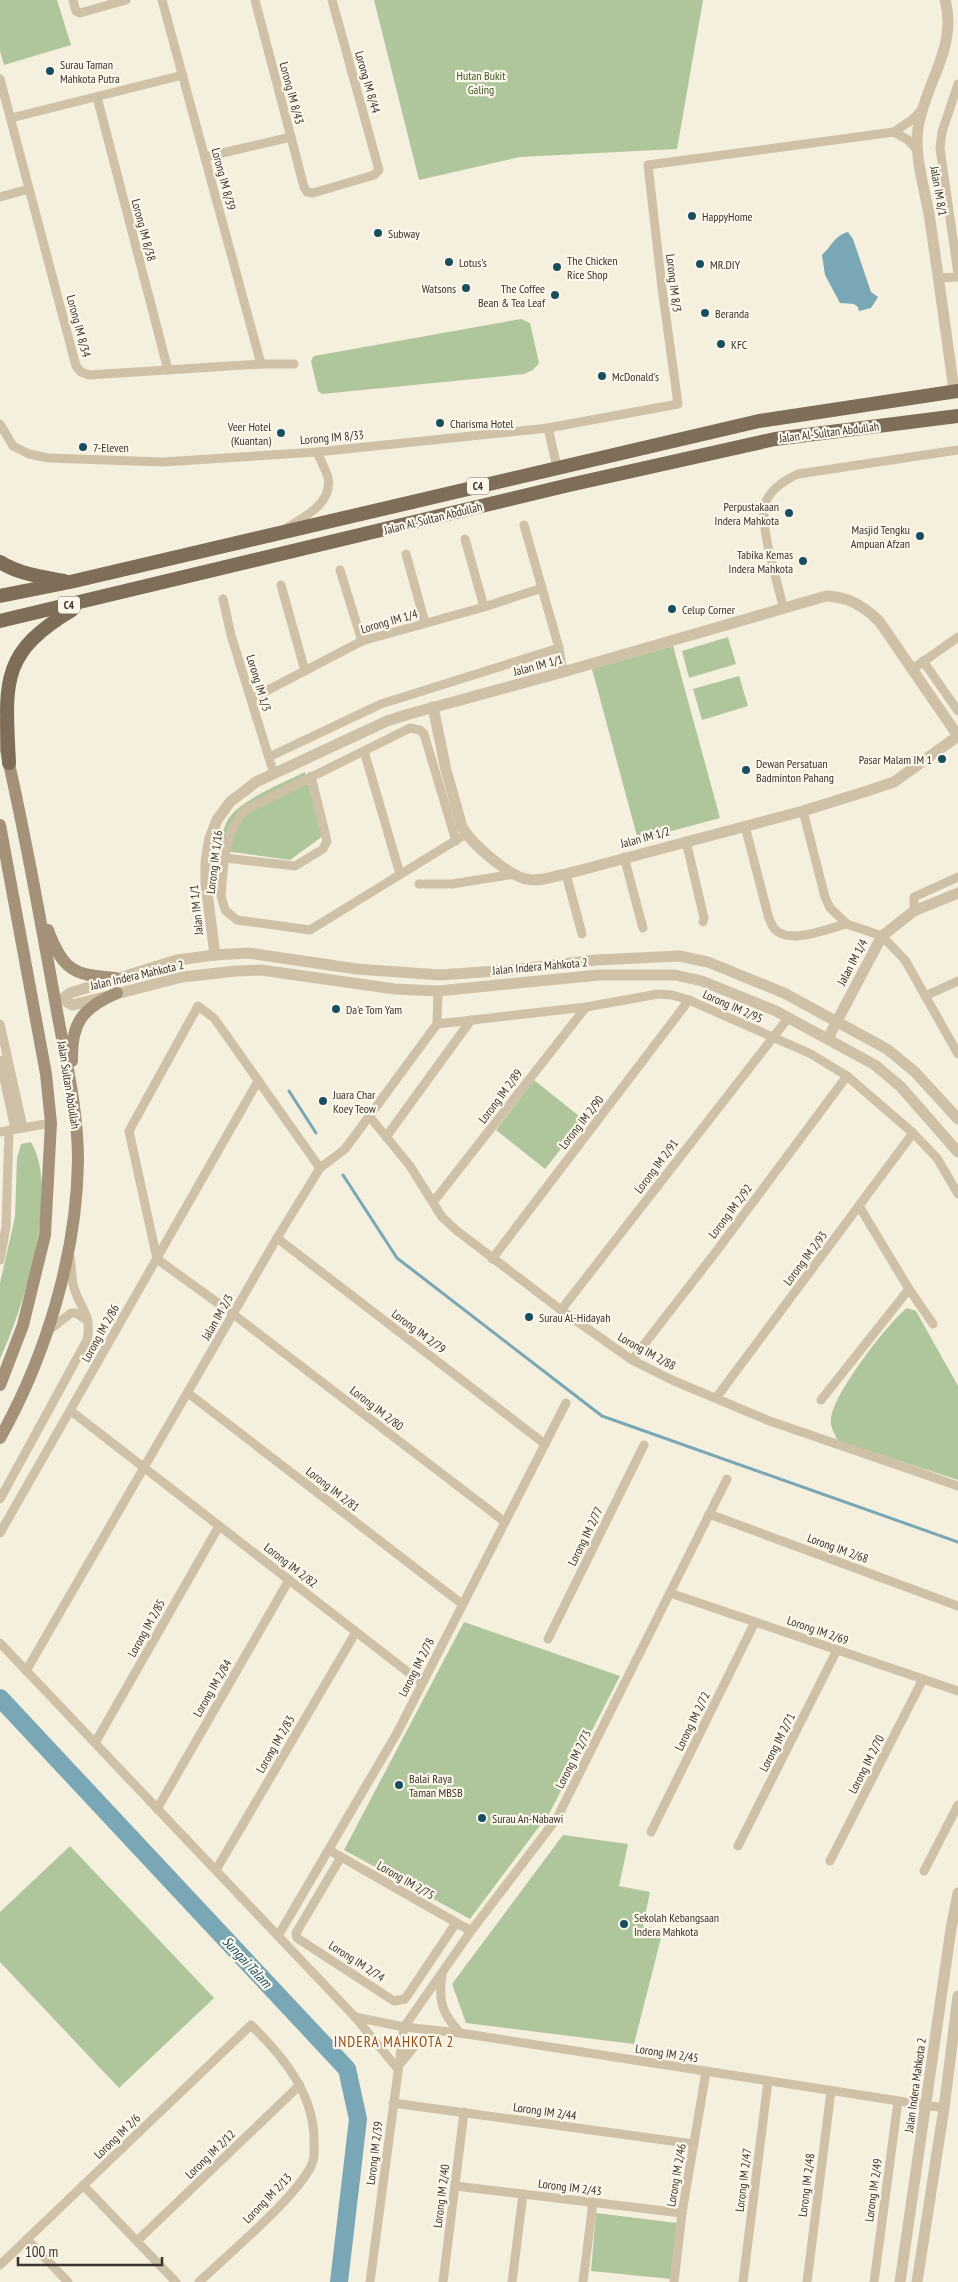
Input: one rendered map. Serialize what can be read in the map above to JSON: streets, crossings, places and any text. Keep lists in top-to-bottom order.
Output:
{
  "streets": {
    "main road": ["Jalan Al-Sultan Abdullah", "C4", "Jalan Sultan Abdullah"],
    "street": [
      "Lorong IM 8/44",
      "Lorong IM 8/43",
      "Lorong IM 8/39",
      "Jalan IM 8/1",
      "Lorong IM 8/38",
      "Lorong IM 8/3",
      "Lorong IM 8/34",
      "Lorong IM 8/33",
      "Lorong IM 1/4",
      "Jalan IM 1/1",
      "Lorong IM 1/3",
      "Jalan IM 1/2",
      "Lorong IM 1/16",
      "Jalan IM 1/4",
      "Jalan Indera Mahkota 2",
      "Lorong IM 2/95",
      "Lorong IM 2/89",
      "Lorong IM 2/90",
      "Lorong IM 2/91",
      "Lorong IM 2/92",
      "Lorong IM 2/93",
      "Jalan IM 2/3",
      "Lorong IM 2/79",
      "Lorong IM 2/86",
      "Lorong IM 2/88",
      "Lorong IM 2/80",
      "Lorong IM 2/81",
      "Lorong IM 2/77",
      "Lorong IM 2/68",
      "Lorong IM 2/82",
      "Lorong IM 2/85",
      "Lorong IM 2/69",
      "Lorong IM 2/78",
      "Lorong IM 2/84",
      "Lorong IM 2/72",
      "Lorong IM 2/71",
      "Lorong IM 2/83",
      "Lorong IM 2/73",
      "Lorong IM 2/70",
      "Lorong IM 2/75",
      "Lorong IM 2/74",
      "Lorong IM 2/45",
      "Lorong IM 2/44",
      "Lorong IM 2/6",
      "Lorong IM 2/39",
      "Lorong IM 2/12",
      "Lorong IM 2/46",
      "Lorong IM 2/47",
      "Lorong IM 2/48",
      "Lorong IM 2/43",
      "Lorong IM 2/49",
      "Lorong IM 2/40",
      "Lorong IM 2/13"
    ]
  },
  "crossings": [
    ["Lorong IM 8/44", "Lorong IM 8/43"],
    ["Lorong IM 8/39", "Lorong IM 8/34"],
    ["Jalan IM 8/1", "Jalan Al-Sultan Abdullah"],
    ["Lorong IM 8/38", "Lorong IM 8/34"],
    ["Lorong IM 8/3", "Lorong IM 8/33"],
    ["Lorong IM 1/4", "Lorong IM 1/3"],
    ["Jalan IM 1/1", "Lorong IM 1/3"],
    ["Jalan IM 1/1", "Jalan IM 1/2"],
    ["Jalan IM 1/1", "Jalan Indera Mahkota 2"],
    ["Jalan IM 1/2", "Lorong IM 1/16"],
    ["Jalan IM 1/4", "Jalan Indera Mahkota 2"],
    ["Jalan Indera Mahkota 2", "Lorong IM 2/91"],
    ["Jalan Indera Mahkota 2", "Lorong IM 2/45"],
    ["Lorong IM 2/95", "Lorong IM 2/89"],
    ["Lorong IM 2/95", "Lorong IM 2/90"],
    ["Lorong IM 2/95", "Lorong IM 2/91"],
    ["Lorong IM 2/95", "Lorong IM 2/92"],
    ["Lorong IM 2/95", "Lorong IM 2/93"],
    ["Lorong IM 2/95", "Jalan IM 2/3"],
    ["Lorong IM 2/89", "Lorong IM 2/88"],
    ["Lorong IM 2/90", "Lorong IM 2/88"],
    ["Lorong IM 2/91", "Lorong IM 2/88"],
    ["Lorong IM 2/92", "Lorong IM 2/88"],
    ["Lorong IM 2/93", "Lorong IM 2/88"],
    ["Jalan IM 2/3", "Lorong IM 2/79"],
    ["Jalan IM 2/3", "Lorong IM 2/88"],
    ["Jalan IM 2/3", "Lorong IM 2/80"],
    ["Jalan IM 2/3", "Lorong IM 2/81"],
    ["Jalan IM 2/3", "Lorong IM 2/82"],
    ["Lorong IM 2/79", "Lorong IM 2/78"],
    ["Lorong IM 2/86", "Lorong IM 2/80"],
    ["Lorong IM 2/86", "Lorong IM 2/82"],
    ["Lorong IM 2/80", "Lorong IM 2/78"],
    ["Lorong IM 2/81", "Lorong IM 2/78"],
    ["Lorong IM 2/68", "Lorong IM 2/73"],
    ["Lorong IM 2/82", "Lorong IM 2/85"],
    ["Lorong IM 2/82", "Lorong IM 2/78"],
    ["Lorong IM 2/82", "Lorong IM 2/84"],
    ["Lorong IM 2/82", "Lorong IM 2/83"],
    ["Lorong IM 2/69", "Lorong IM 2/72"],
    ["Lorong IM 2/69", "Lorong IM 2/71"],
    ["Lorong IM 2/69", "Lorong IM 2/73"],
    ["Lorong IM 2/69", "Lorong IM 2/70"],
    ["Lorong IM 2/78", "Lorong IM 2/75"],
    ["Lorong IM 2/73", "Lorong IM 2/75"],
    ["Lorong IM 2/73", "Lorong IM 2/45"],
    ["Lorong IM 2/73", "Lorong IM 2/39"],
    ["Lorong IM 2/75", "Lorong IM 2/74"],
    ["Lorong IM 2/45", "Lorong IM 2/39"],
    ["Lorong IM 2/45", "Lorong IM 2/46"],
    ["Lorong IM 2/45", "Lorong IM 2/47"],
    ["Lorong IM 2/45", "Lorong IM 2/48"],
    ["Lorong IM 2/45", "Lorong IM 2/49"],
    ["Lorong IM 2/44", "Lorong IM 2/39"],
    ["Lorong IM 2/44", "Lorong IM 2/46"],
    ["Lorong IM 2/44", "Lorong IM 2/40"],
    ["Lorong IM 2/6", "Lorong IM 2/13"],
    ["Lorong IM 2/12", "Lorong IM 2/13"],
    ["Lorong IM 2/46", "Lorong IM 2/43"],
    ["Lorong IM 2/43", "Lorong IM 2/40"]
  ],
  "districts": ["INDERA MAHKOTA 2"],
  "water": ["Sungai Talam"],
  "parks": ["Hutan Bukit Galing"],
  "places": [
    "Surau Taman Mahkota Putra",
    "HappyHome",
    "Subway",
    "Lotus's",
    "MR.DIY",
    "The Chicken Rice Shop",
    "Watsons",
    "The Coffee Bean & Tea Leaf",
    "Beranda",
    "KFC",
    "McDonald's",
    "Charisma Hotel",
    "Veer Hotel (Kuantan)",
    "7-Eleven",
    "Perpustakaan Indera Mahkota",
    "Masjid Tengku Ampuan Afzan",
    "Tabika Kemas Indera Mahkota",
    "Celup Corner",
    "Pasar Malam IM 1",
    "Dewan Persatuan Badminton Pahang",
    "Da'e Tom Yam",
    "Juara Char Koey Teow",
    "Surau Al-Hidayah",
    "Balai Raya Taman MBSB",
    "Surau An-Nabawi",
    "Sekolah Kebangsaan Indera Mahkota"
  ],
  "scale_bar": "100 m"
}
